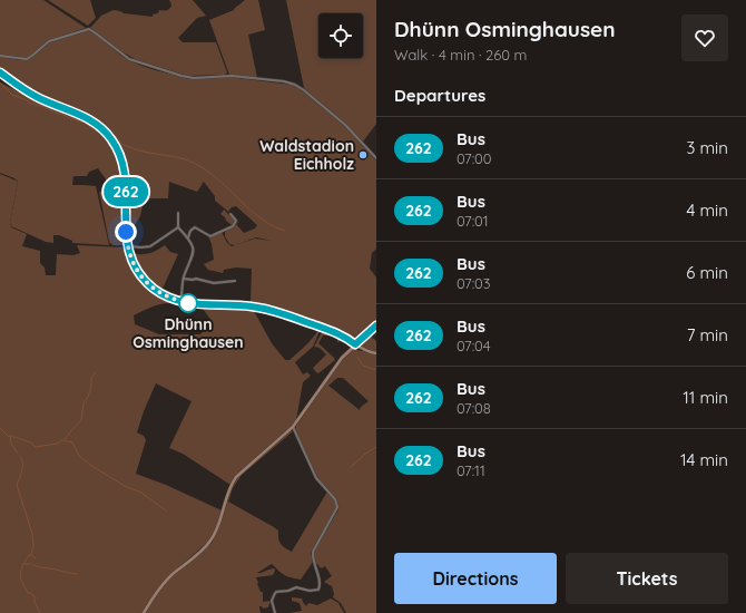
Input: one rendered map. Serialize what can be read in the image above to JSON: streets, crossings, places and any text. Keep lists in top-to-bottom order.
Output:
{
  "places": ["Waldstadion Eichholz", "Dhünn Osminghausen"],
  "lines": ["bus line 262"],
  "page": {
    "on_map": "262",
    "heading": [
      ["Dhünn Osminghausen", "Walk · 4 min · 260 m"],
      "Departures"
    ],
    "list": [
      {
        "mark": "262",
        "name": "Bus",
        "note": "07:00",
        "value": "3 min"
      },
      {
        "mark": "262",
        "name": "Bus",
        "note": "07:01",
        "value": "4 min"
      },
      {
        "mark": "262",
        "name": "Bus",
        "note": "07:03",
        "value": "6 min"
      },
      {
        "mark": "262",
        "name": "Bus",
        "note": "07:04",
        "value": "7 min"
      },
      {
        "mark": "262",
        "name": "Bus",
        "note": "07:08",
        "value": "11 min"
      },
      {
        "mark": "262",
        "name": "Bus",
        "note": "07:11",
        "value": "14 min"
      }
    ],
    "buttons": ["Directions", "Tickets"]
  }
}
